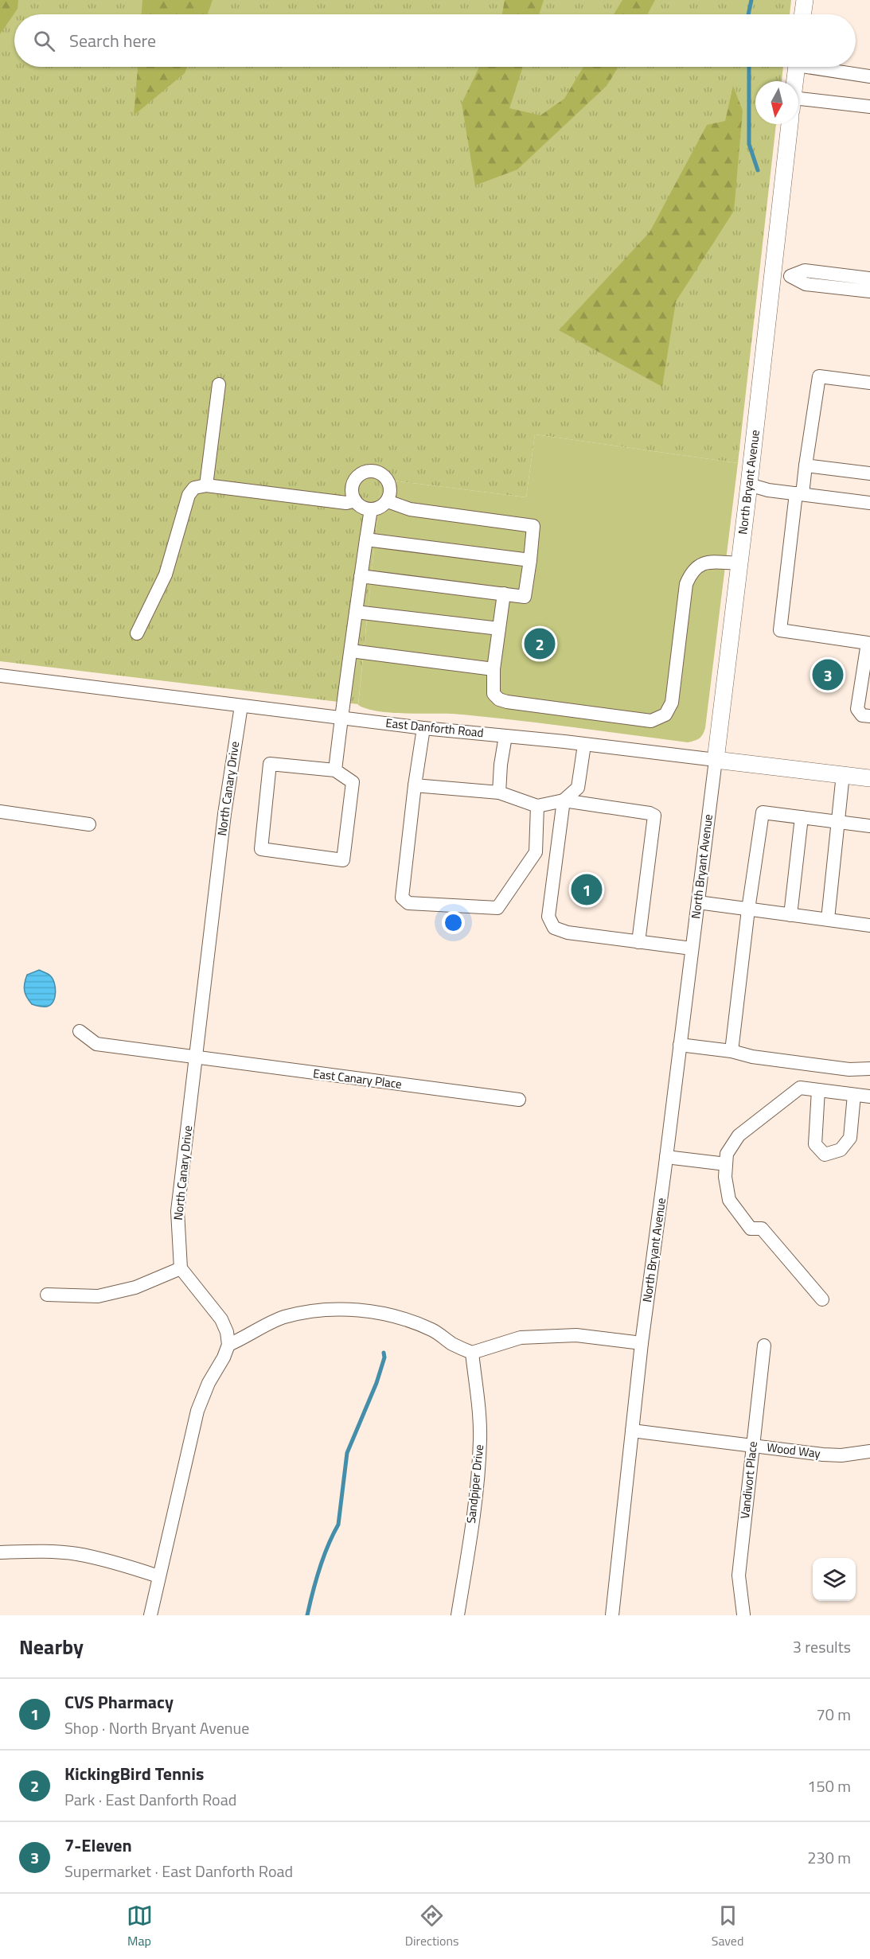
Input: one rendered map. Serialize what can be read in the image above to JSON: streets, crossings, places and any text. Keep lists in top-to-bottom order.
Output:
{
  "streets": {
    "main road": ["North Bryant Avenue", "East Danforth Road"],
    "street": [
      "North Canary Drive",
      "East Canary Place",
      "Wood Way",
      "Vandivort Place",
      "Sandpiper Drive"
    ]
  },
  "crossings": [
    ["North Bryant Avenue", "East Danforth Road"],
    ["North Bryant Avenue", "Wood Way"],
    ["East Danforth Road", "North Canary Drive"],
    ["North Canary Drive", "East Canary Place"],
    ["Wood Way", "Vandivort Place"]
  ],
  "north": "bottom",
  "page": {
    "search": "Search here",
    "pins": ["2", "3", "1"],
    "heading": ["Nearby", "3 results"],
    "list": [
      {
        "mark": "1",
        "name": "CVS Pharmacy",
        "note": "Shop · North Bryant Avenue",
        "value": "70 m"
      },
      {
        "mark": "2",
        "name": "KickingBird Tennis",
        "note": "Park · East Danforth Road",
        "value": "150 m"
      },
      {
        "mark": "3",
        "name": "7-Eleven",
        "note": "Supermarket · East Danforth Road",
        "value": "230 m"
      }
    ],
    "nav": ["Map", "Directions", "Saved"]
  }
}
